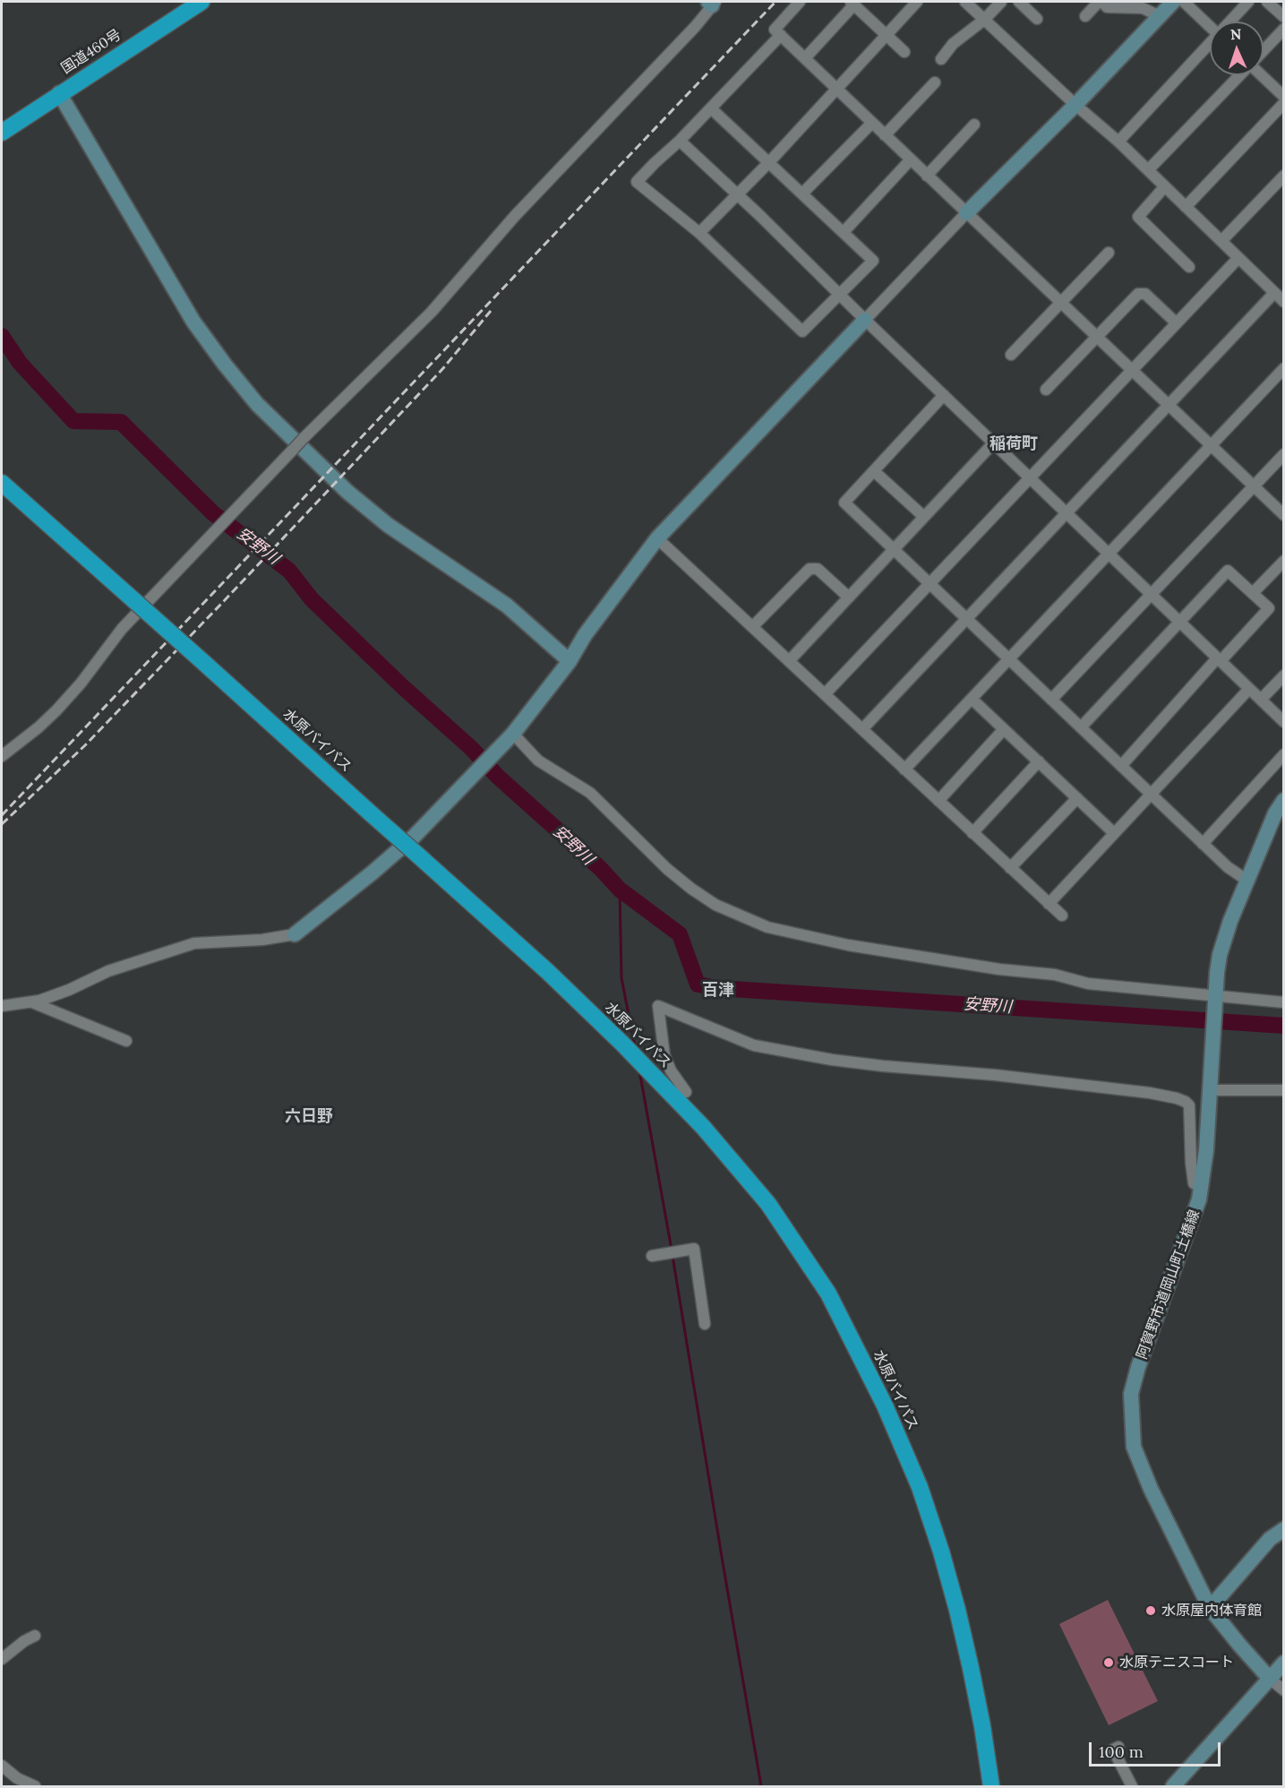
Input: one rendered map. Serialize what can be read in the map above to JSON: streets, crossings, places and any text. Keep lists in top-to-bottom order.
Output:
{
  "streets": {
    "highway": ["国道460号", "水原バイパス"],
    "street": ["阿賀野市道岡山町土橋線"]
  },
  "districts": ["稲荷町", "百津", "六日野"],
  "water": ["安野川"],
  "places": ["水原屋内体育館", "水原テニスコート"],
  "scale_bar": "100 m",
  "north": "top"
}
